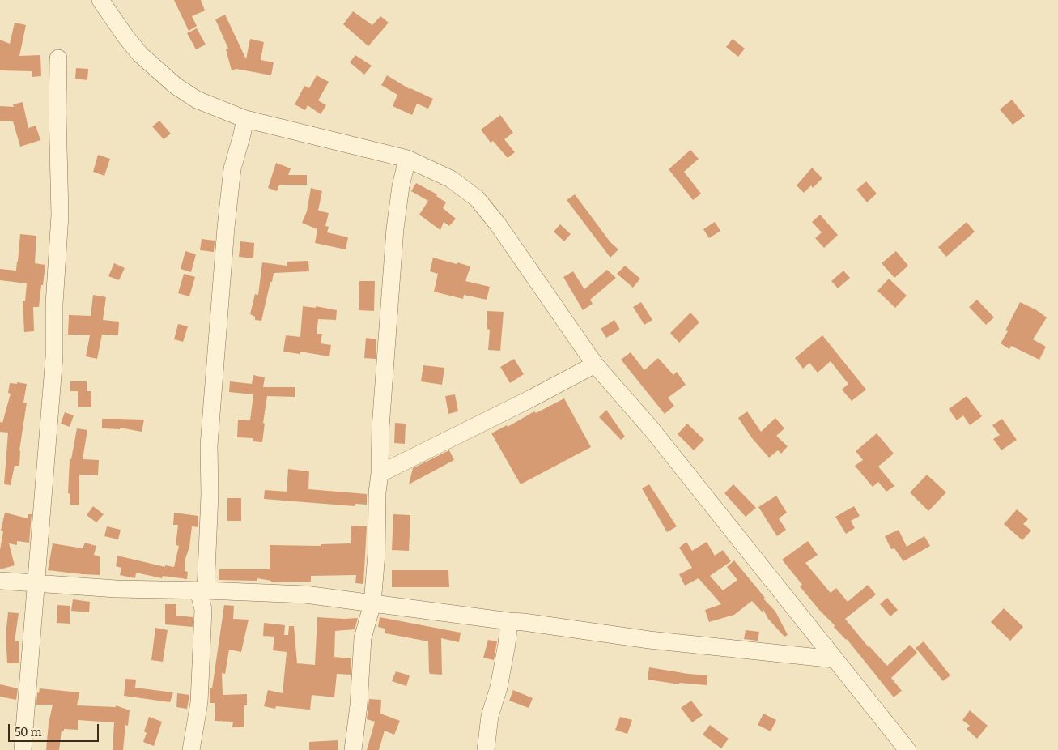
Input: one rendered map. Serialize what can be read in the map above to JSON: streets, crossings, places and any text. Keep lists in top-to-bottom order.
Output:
{
  "scale_bar": "50 m"
}
